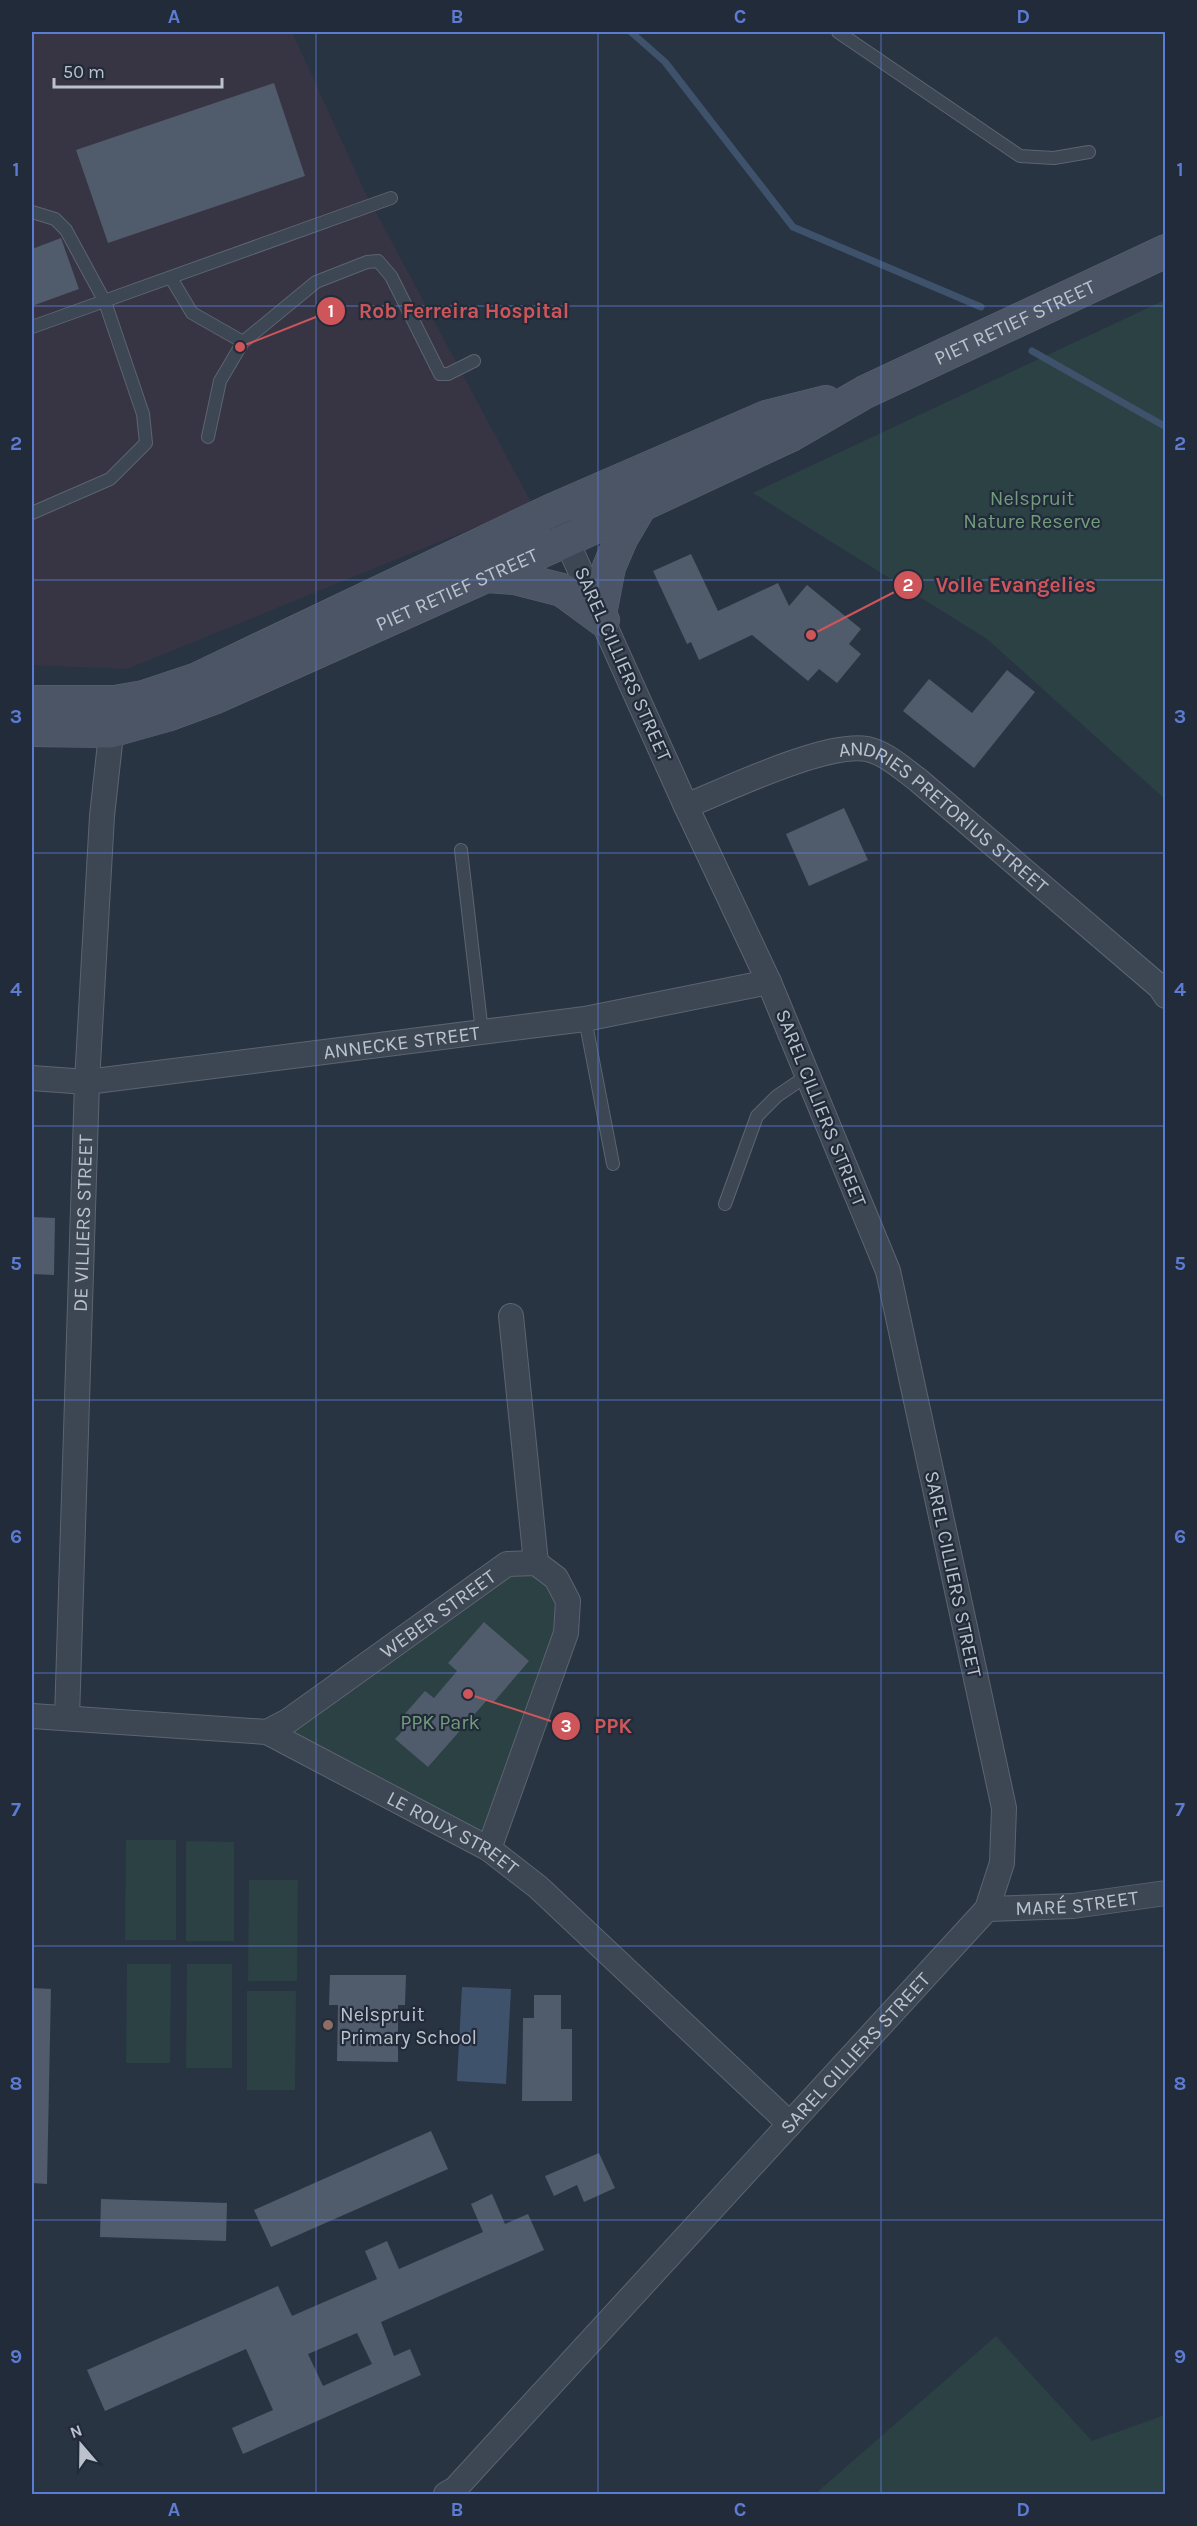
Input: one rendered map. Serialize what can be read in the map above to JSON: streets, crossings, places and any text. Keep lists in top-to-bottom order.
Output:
{
  "streets": {
    "street": [
      "PIET RETIEF STREET",
      "SAREL CILLIERS STREET",
      "ANDRIES PRETORIUS STREET",
      "ANNECKE STREET",
      "DE VILLIERS STREET",
      "WEBER STREET",
      "LE ROUX STREET",
      "MARÉ STREET"
    ]
  },
  "crossings": [
    ["PIET RETIEF STREET", "SAREL CILLIERS STREET"],
    ["PIET RETIEF STREET", "DE VILLIERS STREET"],
    ["SAREL CILLIERS STREET", "ANDRIES PRETORIUS STREET"],
    ["SAREL CILLIERS STREET", "ANNECKE STREET"],
    ["SAREL CILLIERS STREET", "LE ROUX STREET"],
    ["SAREL CILLIERS STREET", "MARÉ STREET"],
    ["ANNECKE STREET", "DE VILLIERS STREET"],
    ["DE VILLIERS STREET", "LE ROUX STREET"],
    ["WEBER STREET", "LE ROUX STREET"]
  ],
  "parks": ["Nelspruit Nature Reserve", "PPK Park"],
  "places": [
    "Rob Ferreira Hospital",
    "Volle Evangelies",
    "PPK",
    "Nelspruit Primary School"
  ],
  "scale_bar": "50 m",
  "north": "top",
  "grid": {
    "columns": [
      "A",
      "B",
      "C",
      "D"
    ],
    "rows": [
      "1",
      "2",
      "3",
      "4",
      "5",
      "6",
      "7",
      "8",
      "9"
    ]
  }
}
